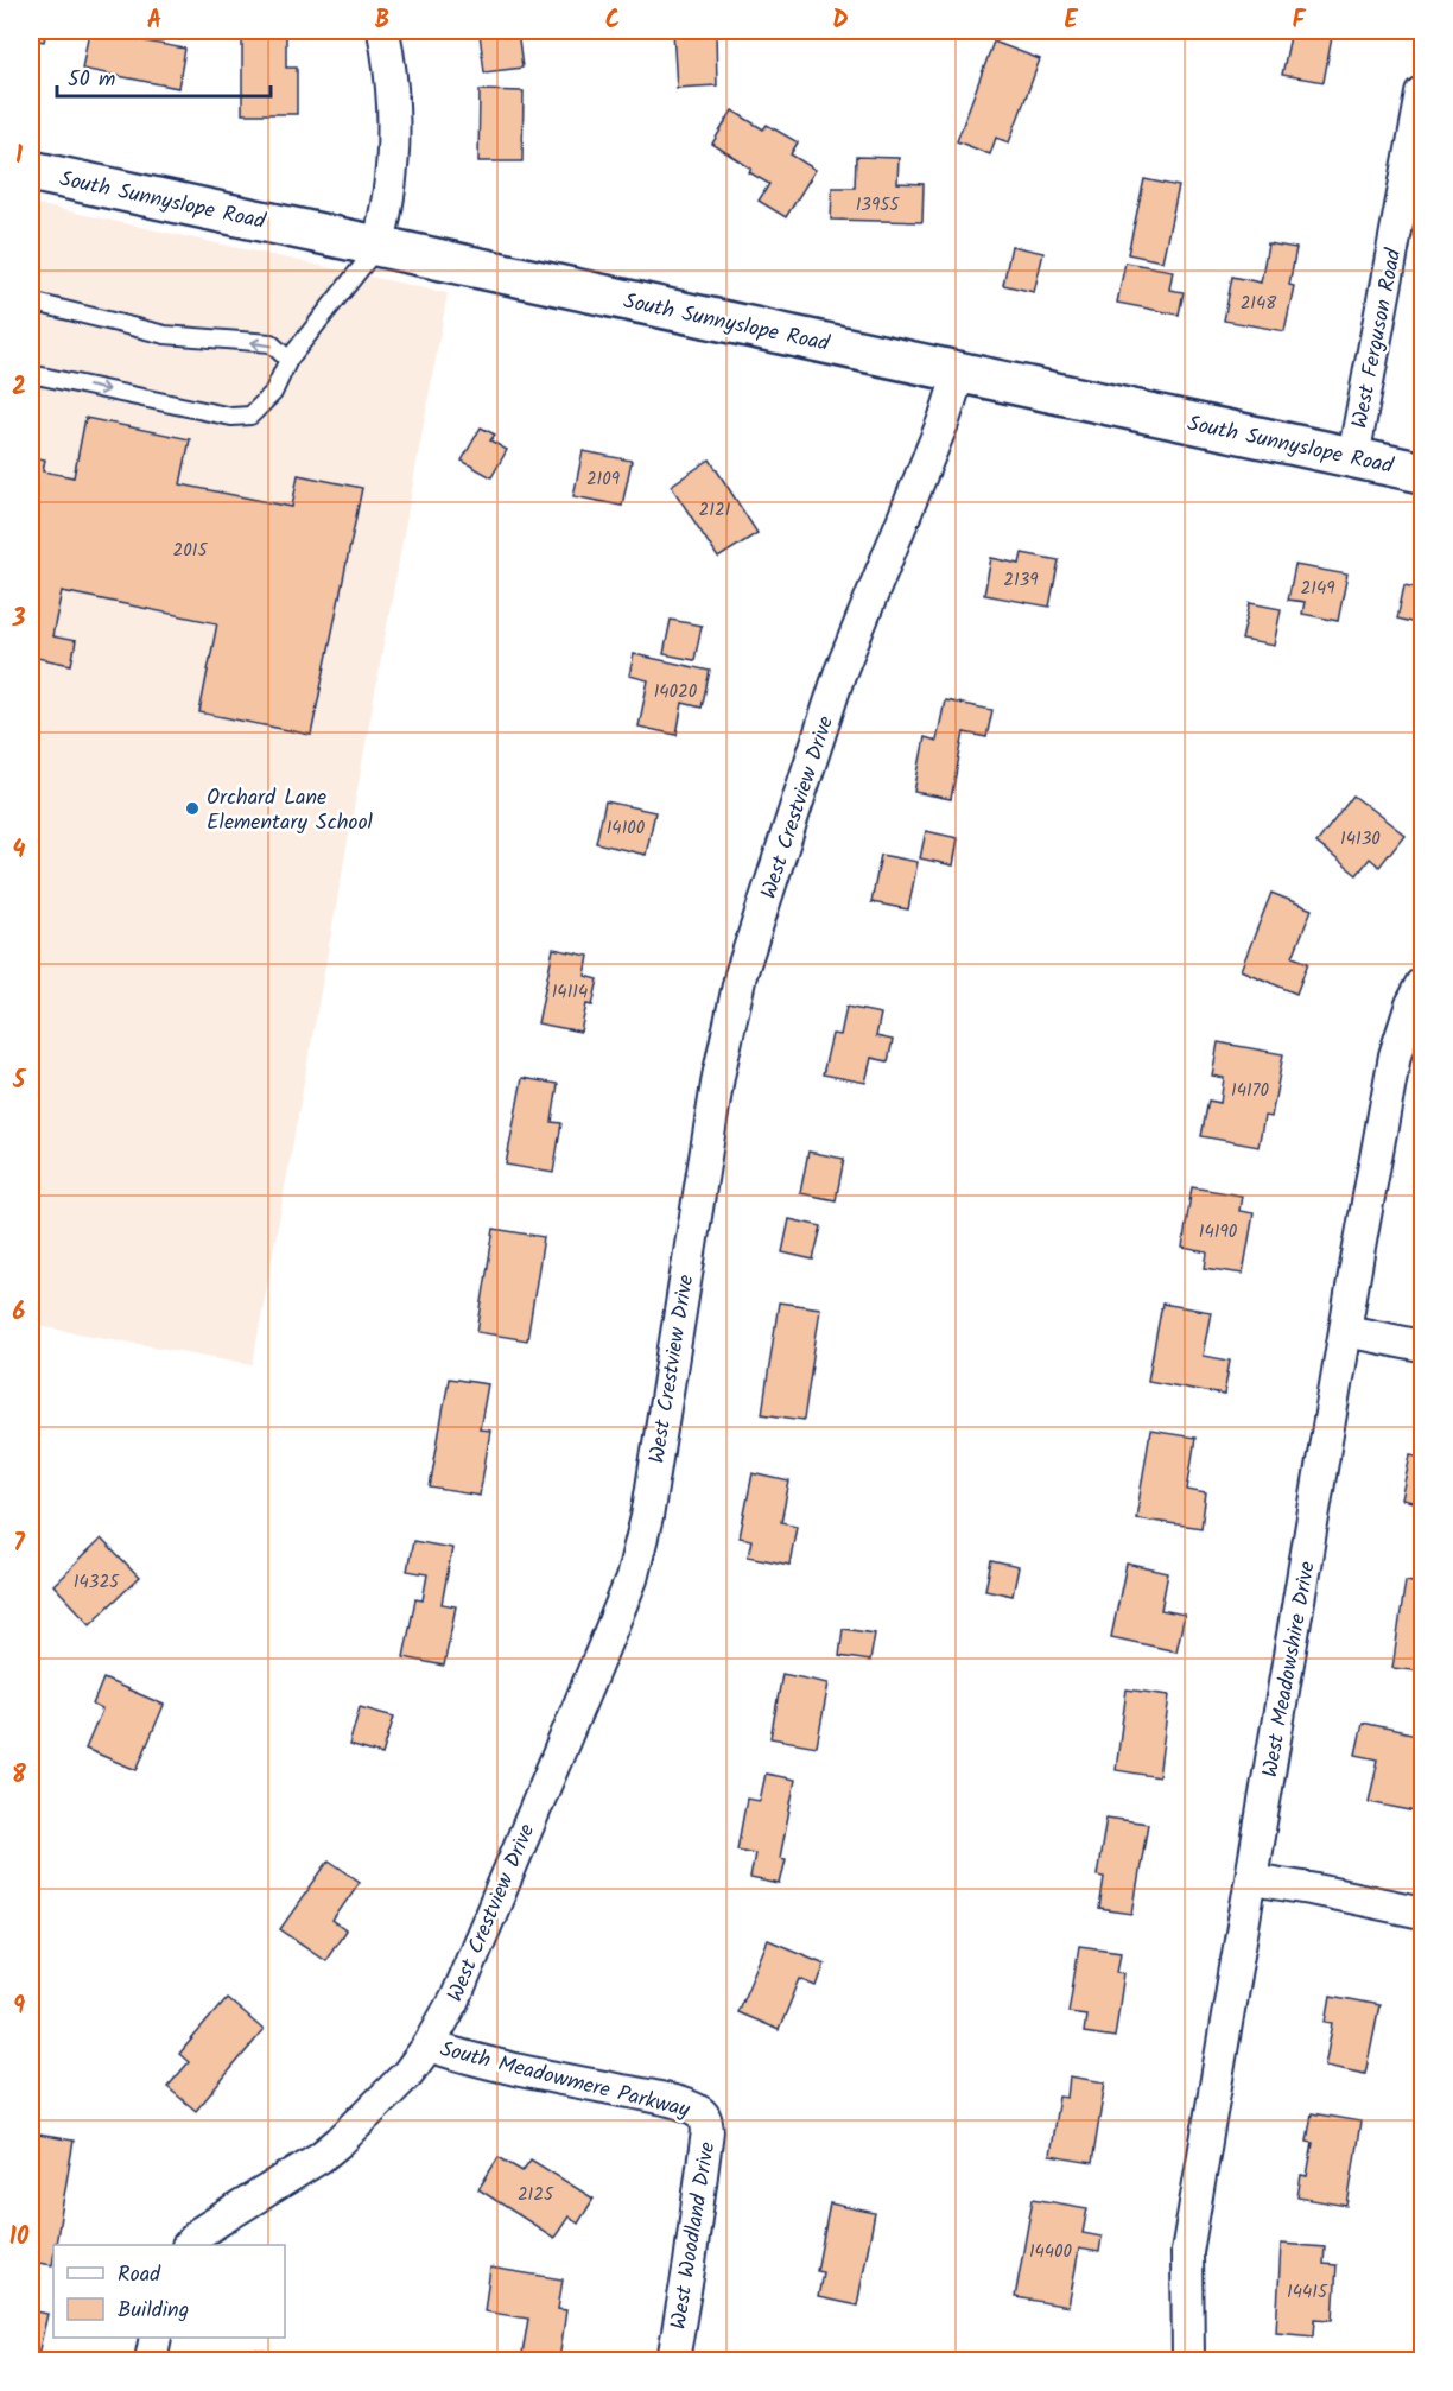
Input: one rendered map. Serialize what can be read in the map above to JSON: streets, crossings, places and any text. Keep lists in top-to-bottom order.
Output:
{
  "streets": {
    "street": [
      "South Sunnyslope Road",
      "West Ferguson Road",
      "West Crestview Drive",
      "West Meadowshire Drive",
      "South Meadowmere Parkway",
      "West Woodland Drive"
    ]
  },
  "crossings": [
    ["South Sunnyslope Road", "West Ferguson Road"],
    ["South Sunnyslope Road", "West Crestview Drive"],
    ["West Crestview Drive", "South Meadowmere Parkway"],
    ["South Meadowmere Parkway", "West Woodland Drive"]
  ],
  "places": ["Orchard Lane Elementary School"],
  "house_numbers": [
    "13955",
    "2148",
    "2109",
    "2121",
    "2015",
    "2139",
    "2149",
    "14020",
    "14100",
    "14130",
    "14114",
    "14170",
    "14190",
    "14325",
    "2125",
    "14400",
    "14415"
  ],
  "legend": ["Road", "Building"],
  "scale_bar": "50 m",
  "grid": {
    "columns": [
      "A",
      "B",
      "C",
      "D",
      "E",
      "F"
    ],
    "rows": [
      "1",
      "2",
      "3",
      "4",
      "5",
      "6",
      "7",
      "8",
      "9",
      "10"
    ]
  }
}
